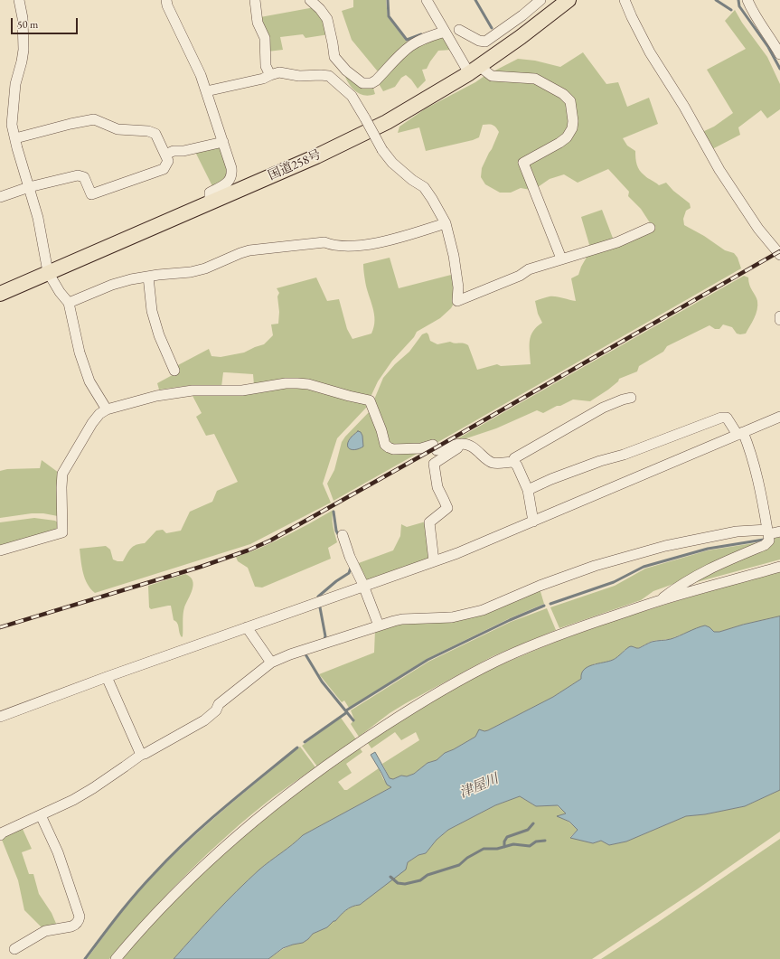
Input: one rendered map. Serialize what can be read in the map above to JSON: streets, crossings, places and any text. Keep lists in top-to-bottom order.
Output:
{
  "streets": {
    "highway": ["国道258号"]
  },
  "water": ["津屋川"],
  "scale_bar": "50 m"
}
